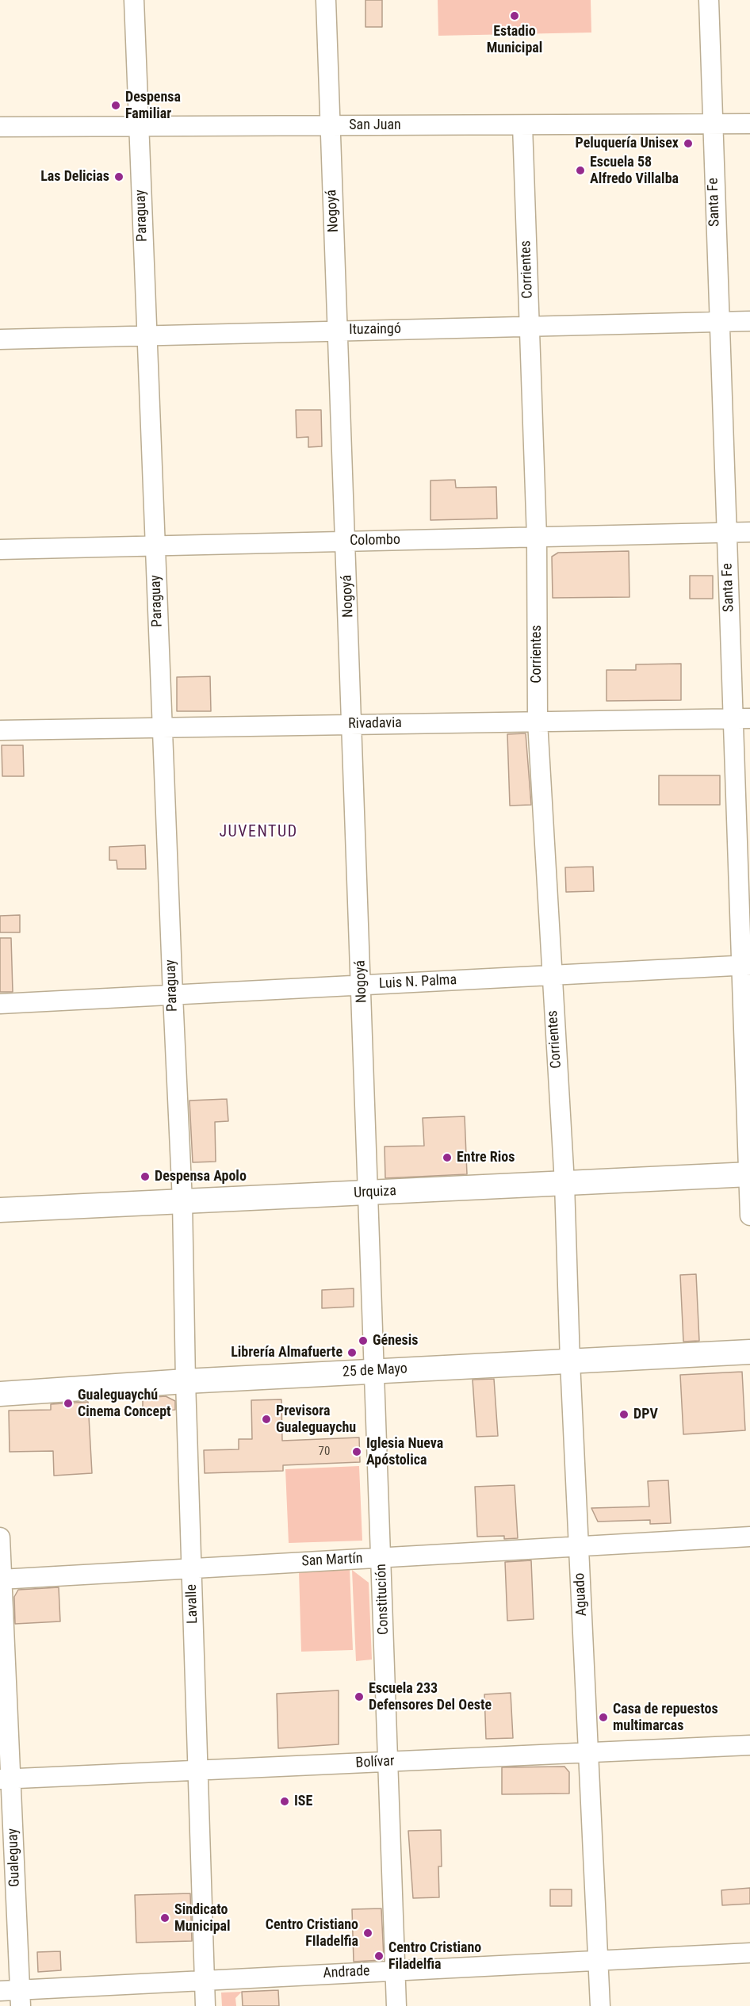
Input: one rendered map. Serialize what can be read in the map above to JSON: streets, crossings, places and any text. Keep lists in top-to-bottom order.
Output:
{
  "streets": {
    "street": [
      "San Juan",
      "Santa Fe",
      "Nogoyá",
      "Paraguay",
      "Corrientes",
      "Ituzaingó",
      "Colombo",
      "Rivadavia",
      "Luis N. Palma",
      "Urquiza",
      "25 de Mayo",
      "San Martín",
      "Aguado",
      "Constitución",
      "Lavalle",
      "Bolívar",
      "Gualeguay",
      "Andrade"
    ]
  },
  "crossings": [
    ["San Juan", "Santa Fe"],
    ["San Juan", "Nogoyá"],
    ["San Juan", "Paraguay"],
    ["San Juan", "Corrientes"],
    ["Santa Fe", "Ituzaingó"],
    ["Santa Fe", "Colombo"],
    ["Santa Fe", "Rivadavia"],
    ["Santa Fe", "Luis N. Palma"],
    ["Santa Fe", "Urquiza"],
    ["Nogoyá", "Ituzaingó"],
    ["Nogoyá", "Colombo"],
    ["Nogoyá", "Rivadavia"],
    ["Nogoyá", "Luis N. Palma"],
    ["Nogoyá", "Urquiza"],
    ["Nogoyá", "Constitución"],
    ["Paraguay", "Ituzaingó"],
    ["Paraguay", "Colombo"],
    ["Paraguay", "Rivadavia"],
    ["Paraguay", "Luis N. Palma"],
    ["Paraguay", "Urquiza"],
    ["Paraguay", "Lavalle"],
    ["Corrientes", "Ituzaingó"],
    ["Corrientes", "Colombo"],
    ["Corrientes", "Rivadavia"],
    ["Corrientes", "Luis N. Palma"],
    ["Corrientes", "Urquiza"],
    ["Corrientes", "Aguado"],
    ["Urquiza", "Aguado"],
    ["Urquiza", "Constitución"],
    ["Urquiza", "Lavalle"],
    ["25 de Mayo", "Aguado"],
    ["25 de Mayo", "Constitución"],
    ["25 de Mayo", "Lavalle"],
    ["San Martín", "Aguado"],
    ["San Martín", "Constitución"],
    ["San Martín", "Lavalle"],
    ["San Martín", "Gualeguay"],
    ["Aguado", "Bolívar"],
    ["Aguado", "Andrade"],
    ["Constitución", "Bolívar"],
    ["Constitución", "Andrade"],
    ["Lavalle", "Bolívar"],
    ["Lavalle", "Andrade"],
    ["Bolívar", "Gualeguay"],
    ["Gualeguay", "Andrade"]
  ],
  "districts": ["JUVENTUD"],
  "places": [
    "Estadio Municipal",
    "Despensa Familiar",
    "Peluquería Unisex",
    "Escuela 58 Alfredo Villalba",
    "Las Delicias",
    "Entre Rios",
    "Despensa Apolo",
    "Génesis",
    "Librería Almafuerte",
    "Gualeguaychú Cinema Concept",
    "DPV",
    "Previsora Gualeguaychu",
    "Iglesia Nueva Apóstolica",
    "Escuela 233 Defensores Del Oeste",
    "Casa de repuestos multimarcas",
    "ISE",
    "Sindicato Municipal",
    "Centro Cristiano FIladelfia",
    "Centro Cristiano Filadelfia"
  ],
  "house_numbers": ["70"]
}
